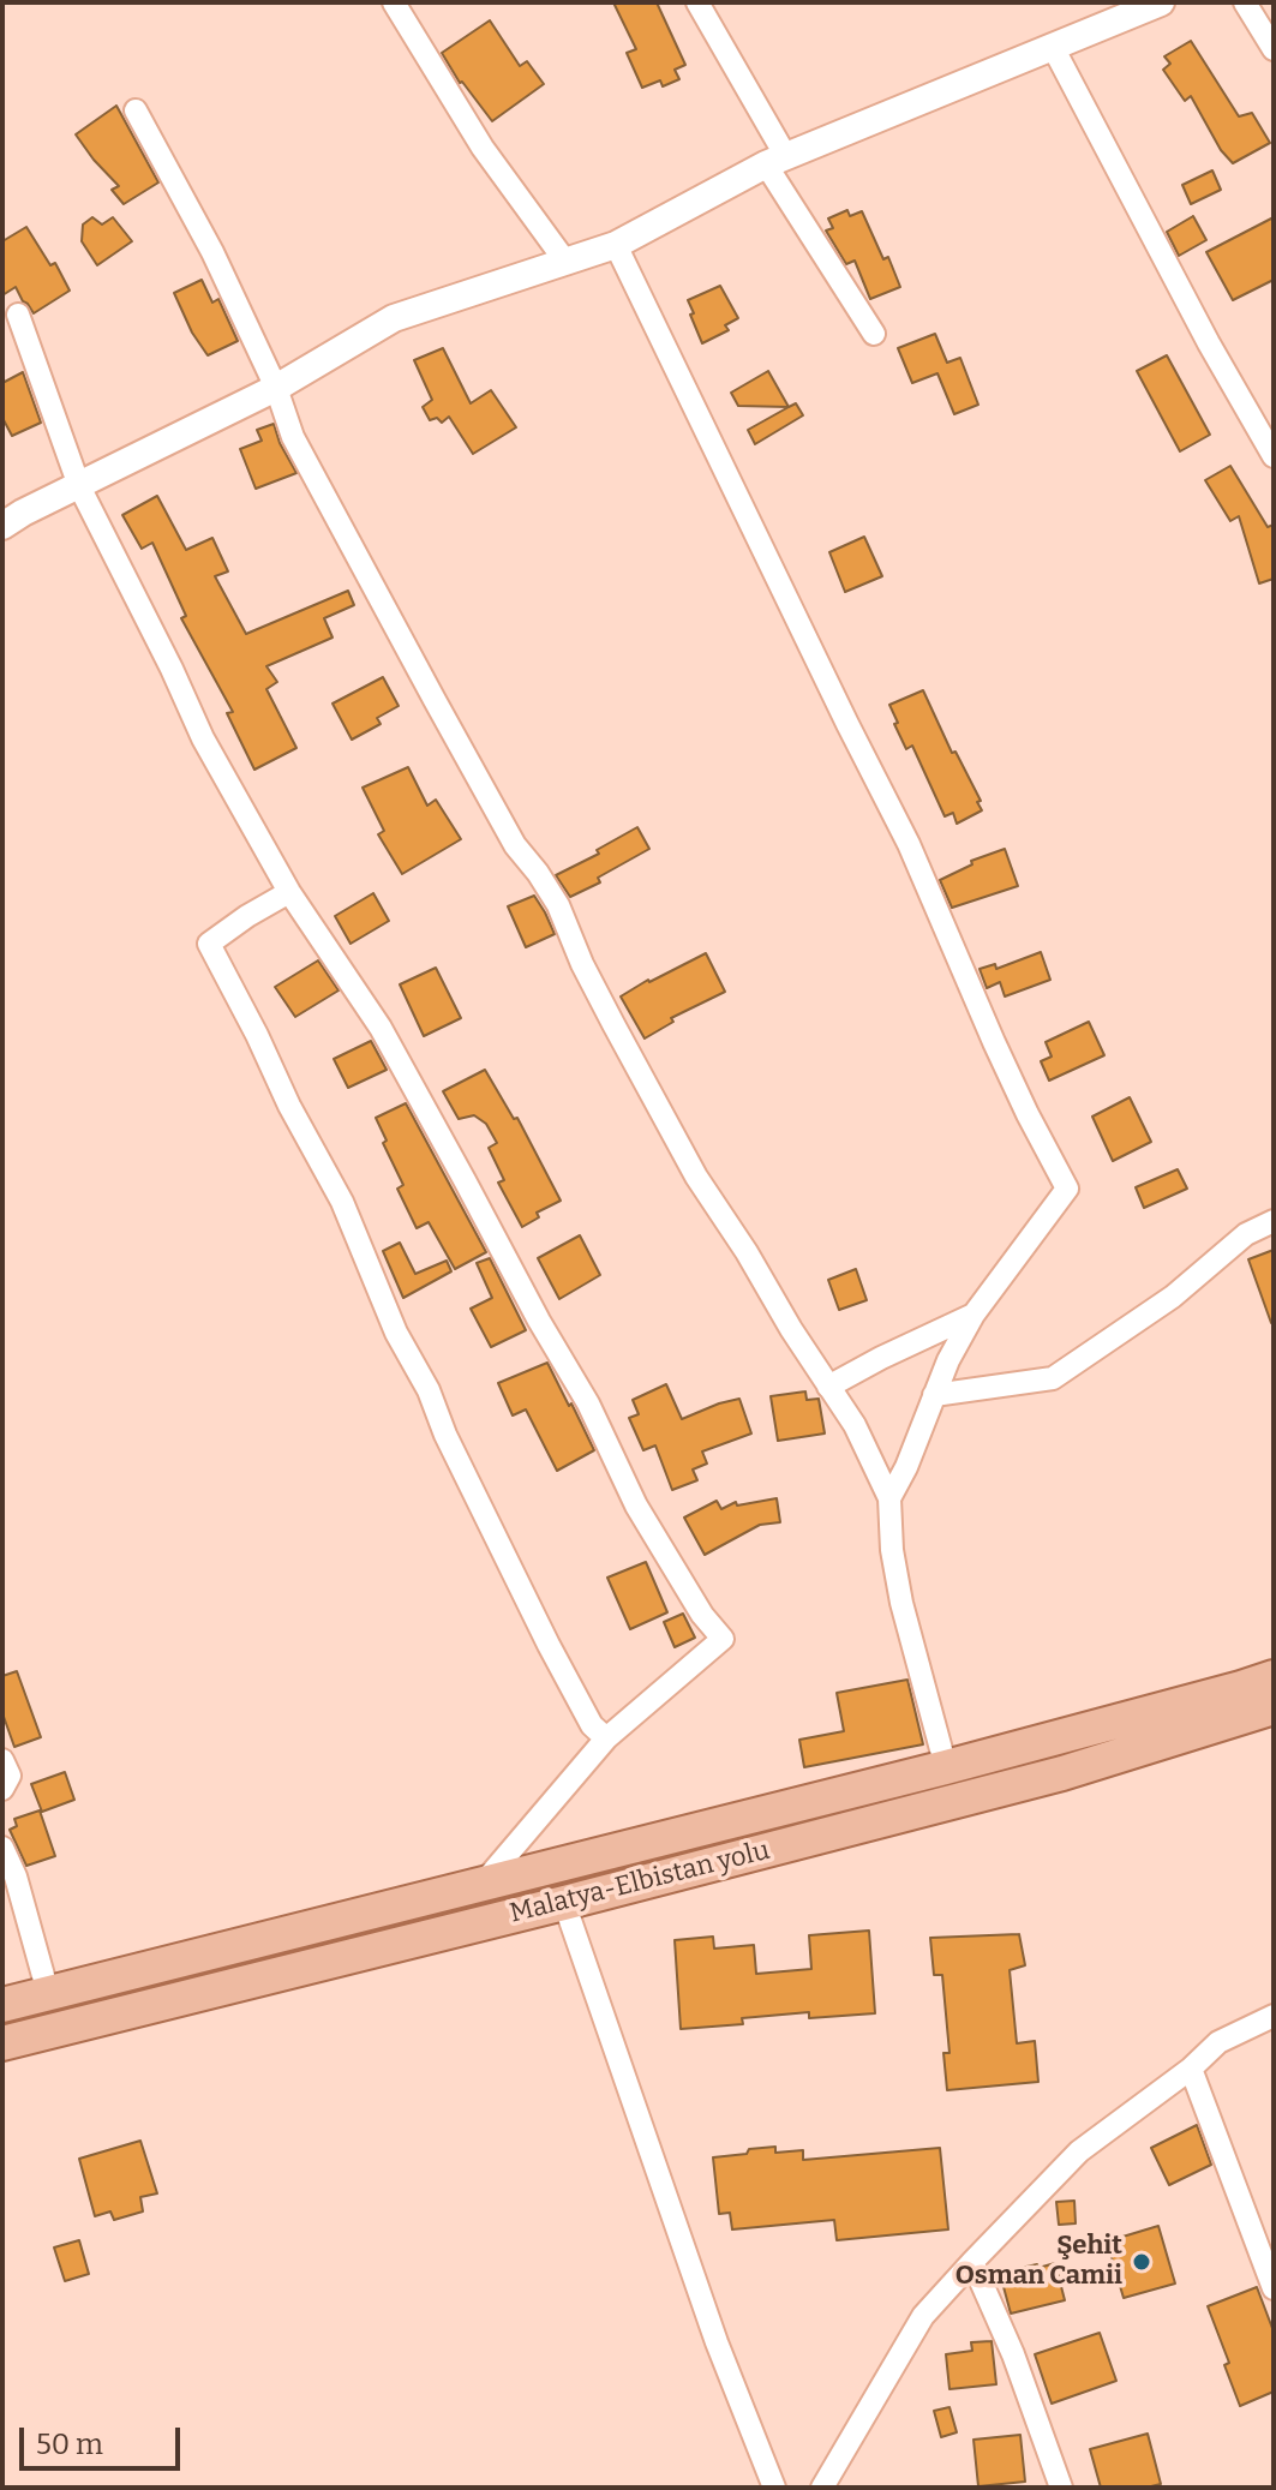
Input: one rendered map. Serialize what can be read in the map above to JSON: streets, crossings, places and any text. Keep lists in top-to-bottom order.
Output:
{
  "streets": {
    "main road": ["Malatya-Elbistan yolu"]
  },
  "places": ["Şehit Osman Camii"],
  "scale_bar": "50 m"
}
